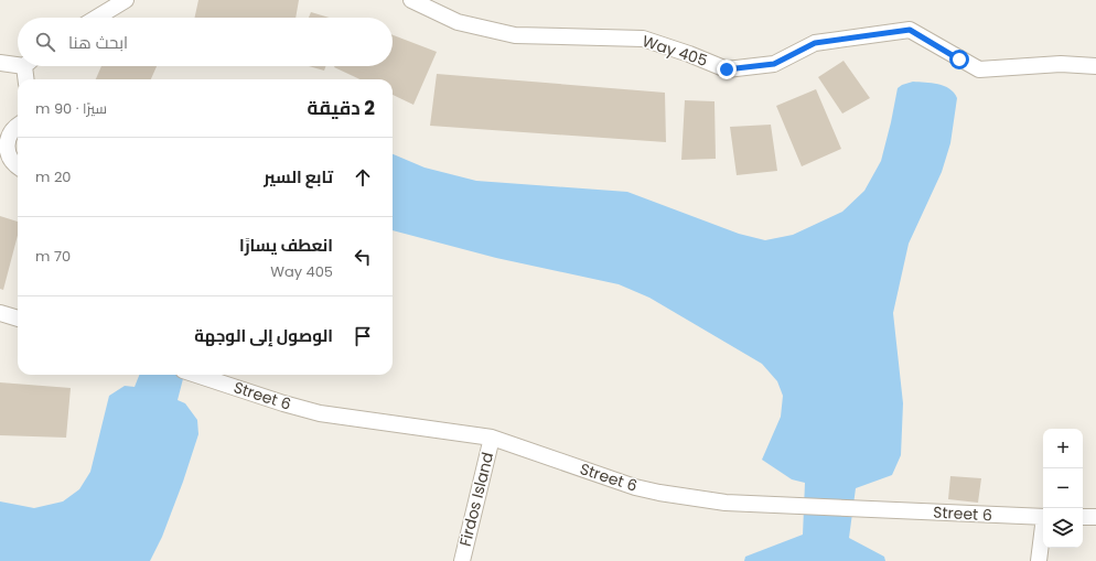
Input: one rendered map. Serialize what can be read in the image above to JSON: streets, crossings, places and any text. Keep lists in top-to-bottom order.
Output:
{
  "streets": {
    "street": ["Way 405", "Street 6", "Firdos Island"]
  },
  "crossings": [
    ["Street 6", "Firdos Island"]
  ],
  "page": {
    "search": "ابحث هنا",
    "heading": ["2 دقيقة", "سيرًا · 90 m"],
    "list": [
      ["تابع السير", "20 m"],
      ["انعطف يسارًا", "Way 405", "70 m"],
      "الوصول إلى الوجهة"
    ],
    "map_buttons": ["+", "−"]
  }
}
